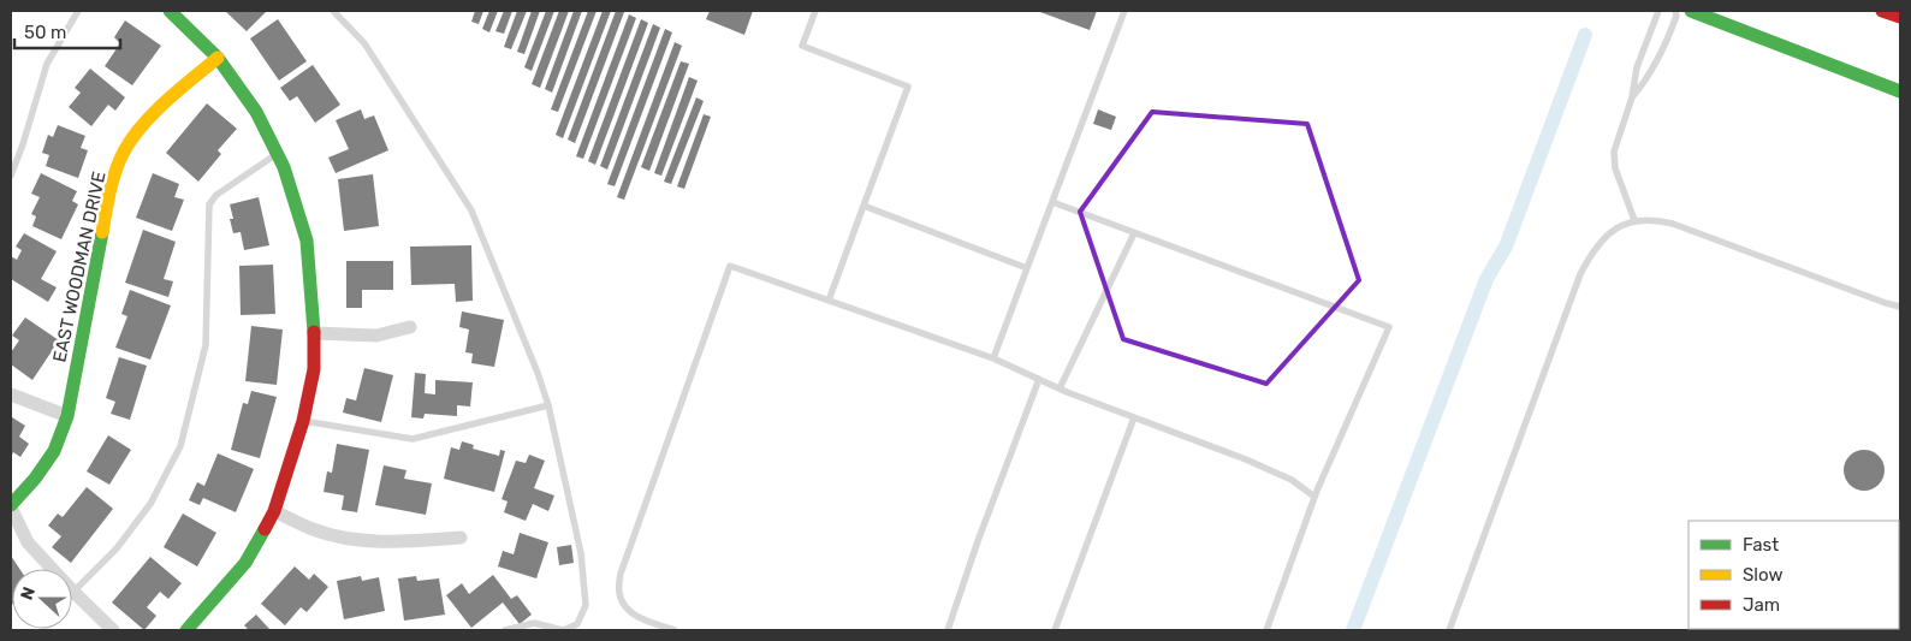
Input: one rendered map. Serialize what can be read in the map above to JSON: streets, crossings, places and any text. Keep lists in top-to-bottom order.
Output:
{
  "streets": {
    "street": ["EAST WOODMAN DRIVE"]
  },
  "legend": ["Fast", "Slow", "Jam"],
  "scale_bar": "50 m",
  "north": "left"
}
